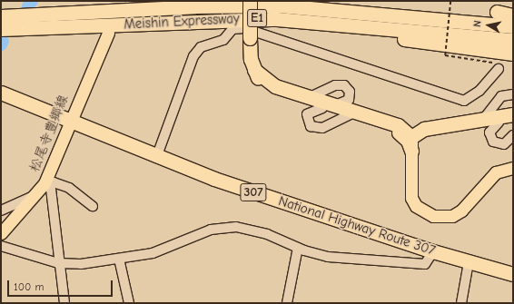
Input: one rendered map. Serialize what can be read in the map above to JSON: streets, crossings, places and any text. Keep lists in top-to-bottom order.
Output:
{
  "streets": {
    "highway": [
      "E1",
      "Meishin Expressway",
      "307",
      "National Highway Route 307"
    ],
    "main road": ["松尾寺豊郷線"]
  },
  "crossings": [
    ["松尾寺豊郷線", "National Highway Route 307"]
  ],
  "scale_bar": "100 m",
  "north": "left"
}
